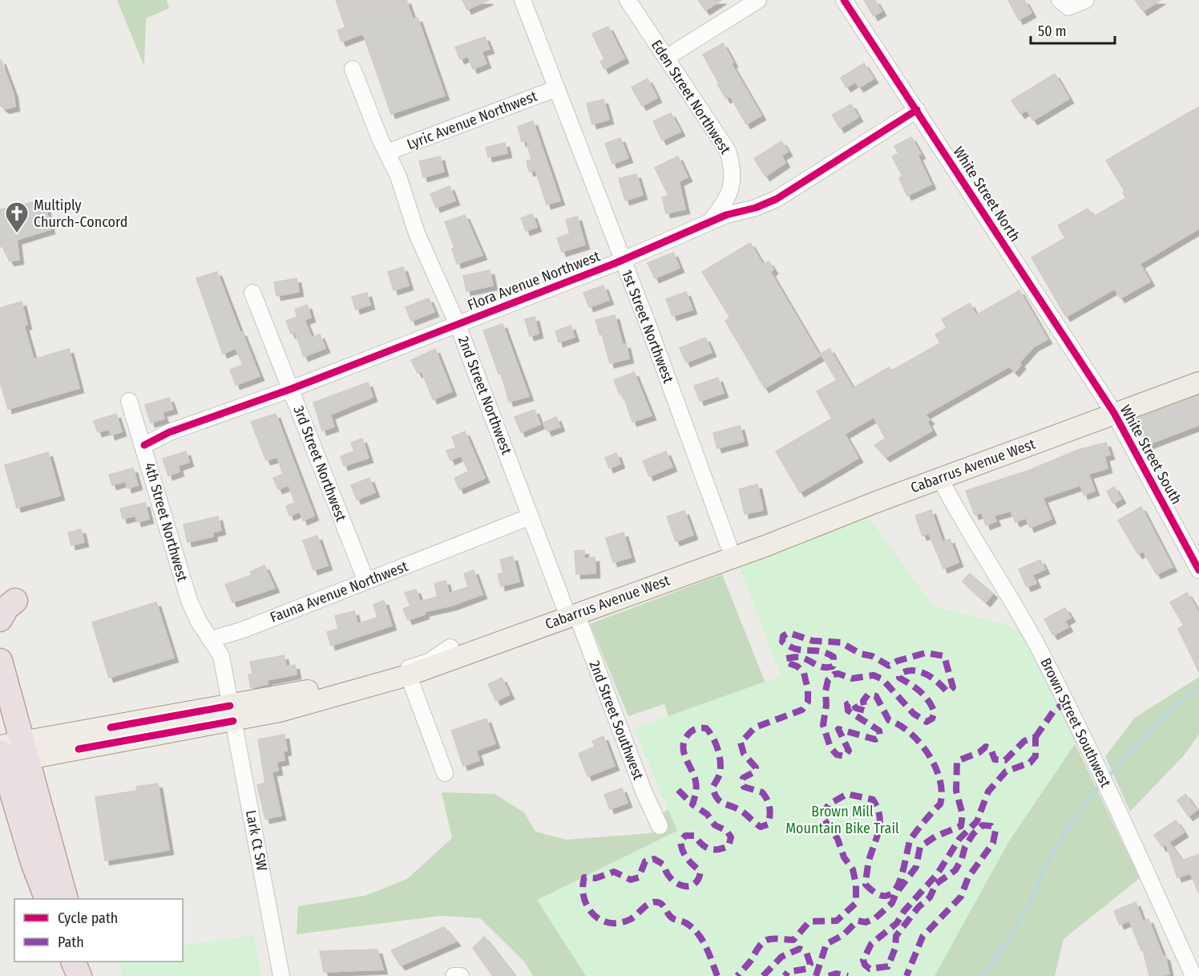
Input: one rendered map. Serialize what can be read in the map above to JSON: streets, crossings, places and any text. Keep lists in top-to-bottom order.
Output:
{
  "streets": {
    "main road": ["Cabarrus Avenue West"],
    "street": [
      "Eden Street Northwest",
      "Lyric Avenue Northwest",
      "White Street North",
      "Flora Avenue Northwest",
      "1st Street Northwest",
      "2nd Street Northwest",
      "White Street South",
      "3rd Street Northwest",
      "4th Street Northwest",
      "Fauna Avenue Northwest",
      "2nd Street Southwest",
      "Brown Street Southwest",
      "Lark Ct SW"
    ]
  },
  "crossings": [
    ["Eden Street Northwest", "Flora Avenue Northwest"],
    ["Lyric Avenue Northwest", "1st Street Northwest"],
    ["Lyric Avenue Northwest", "2nd Street Northwest"],
    ["White Street North", "Flora Avenue Northwest"],
    ["White Street North", "White Street South"],
    ["White Street North", "Cabarrus Avenue West"],
    ["Flora Avenue Northwest", "1st Street Northwest"],
    ["Flora Avenue Northwest", "2nd Street Northwest"],
    ["Flora Avenue Northwest", "3rd Street Northwest"],
    ["Flora Avenue Northwest", "4th Street Northwest"],
    ["1st Street Northwest", "Cabarrus Avenue West"],
    ["2nd Street Northwest", "Cabarrus Avenue West"],
    ["2nd Street Northwest", "Fauna Avenue Northwest"],
    ["2nd Street Northwest", "2nd Street Southwest"],
    ["White Street South", "Cabarrus Avenue West"],
    ["3rd Street Northwest", "Fauna Avenue Northwest"],
    ["Cabarrus Avenue West", "2nd Street Southwest"],
    ["Cabarrus Avenue West", "Brown Street Southwest"],
    ["Cabarrus Avenue West", "Lark Ct SW"],
    ["4th Street Northwest", "Fauna Avenue Northwest"]
  ],
  "parks": ["Brown Mill Mountain Bike Trail"],
  "places": {
    "church": ["Multiply Church-Concord"]
  },
  "legend": ["Cycle path", "Path"],
  "scale_bar": "50 m"
}
